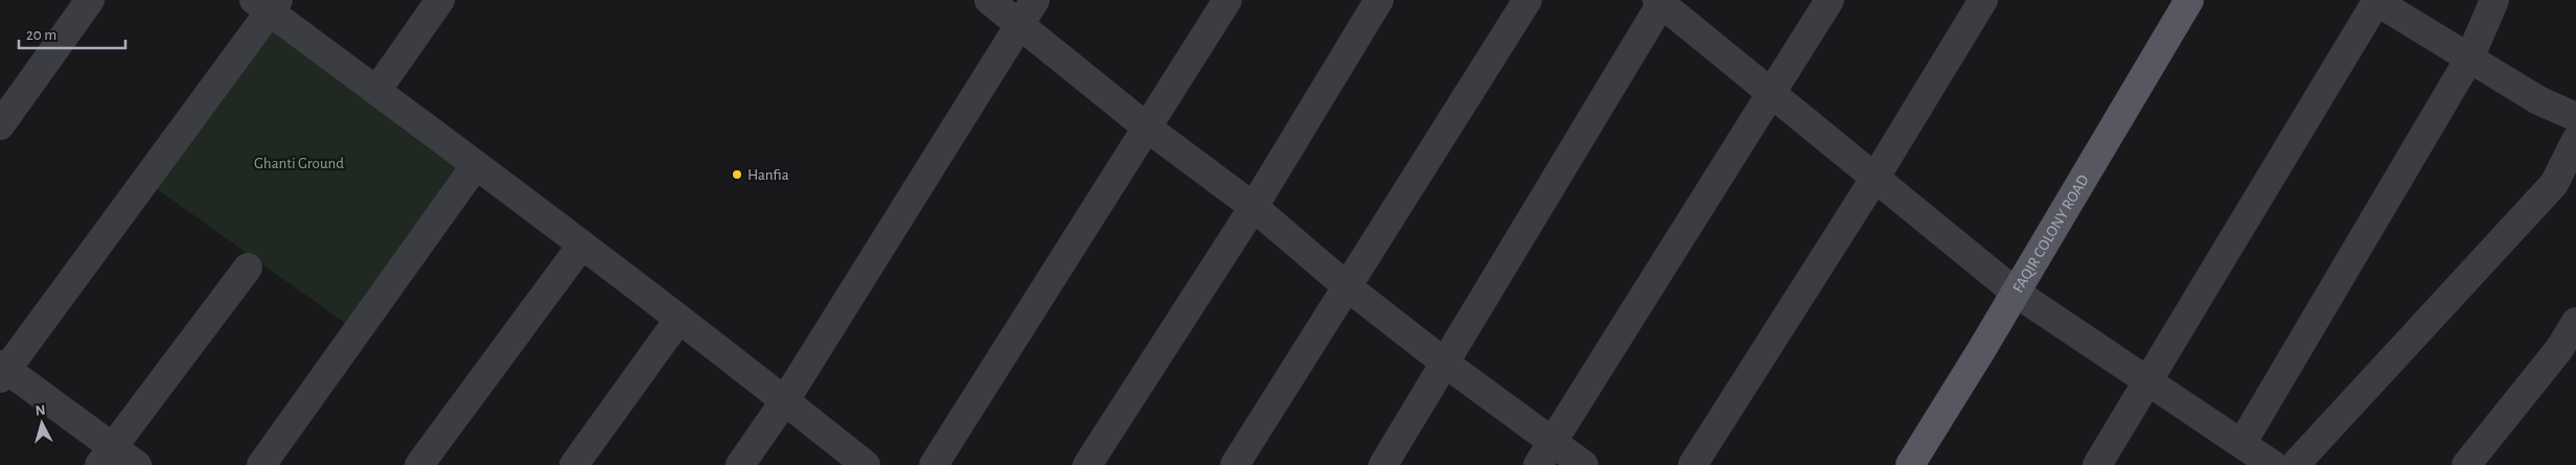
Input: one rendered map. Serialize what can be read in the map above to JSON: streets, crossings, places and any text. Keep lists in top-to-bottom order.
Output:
{
  "streets": {
    "main road": ["FAQIR COLONY ROAD"]
  },
  "parks": ["Ghanti Ground"],
  "places": ["Hanfia"],
  "scale_bar": "20 m",
  "north": "top"
}
